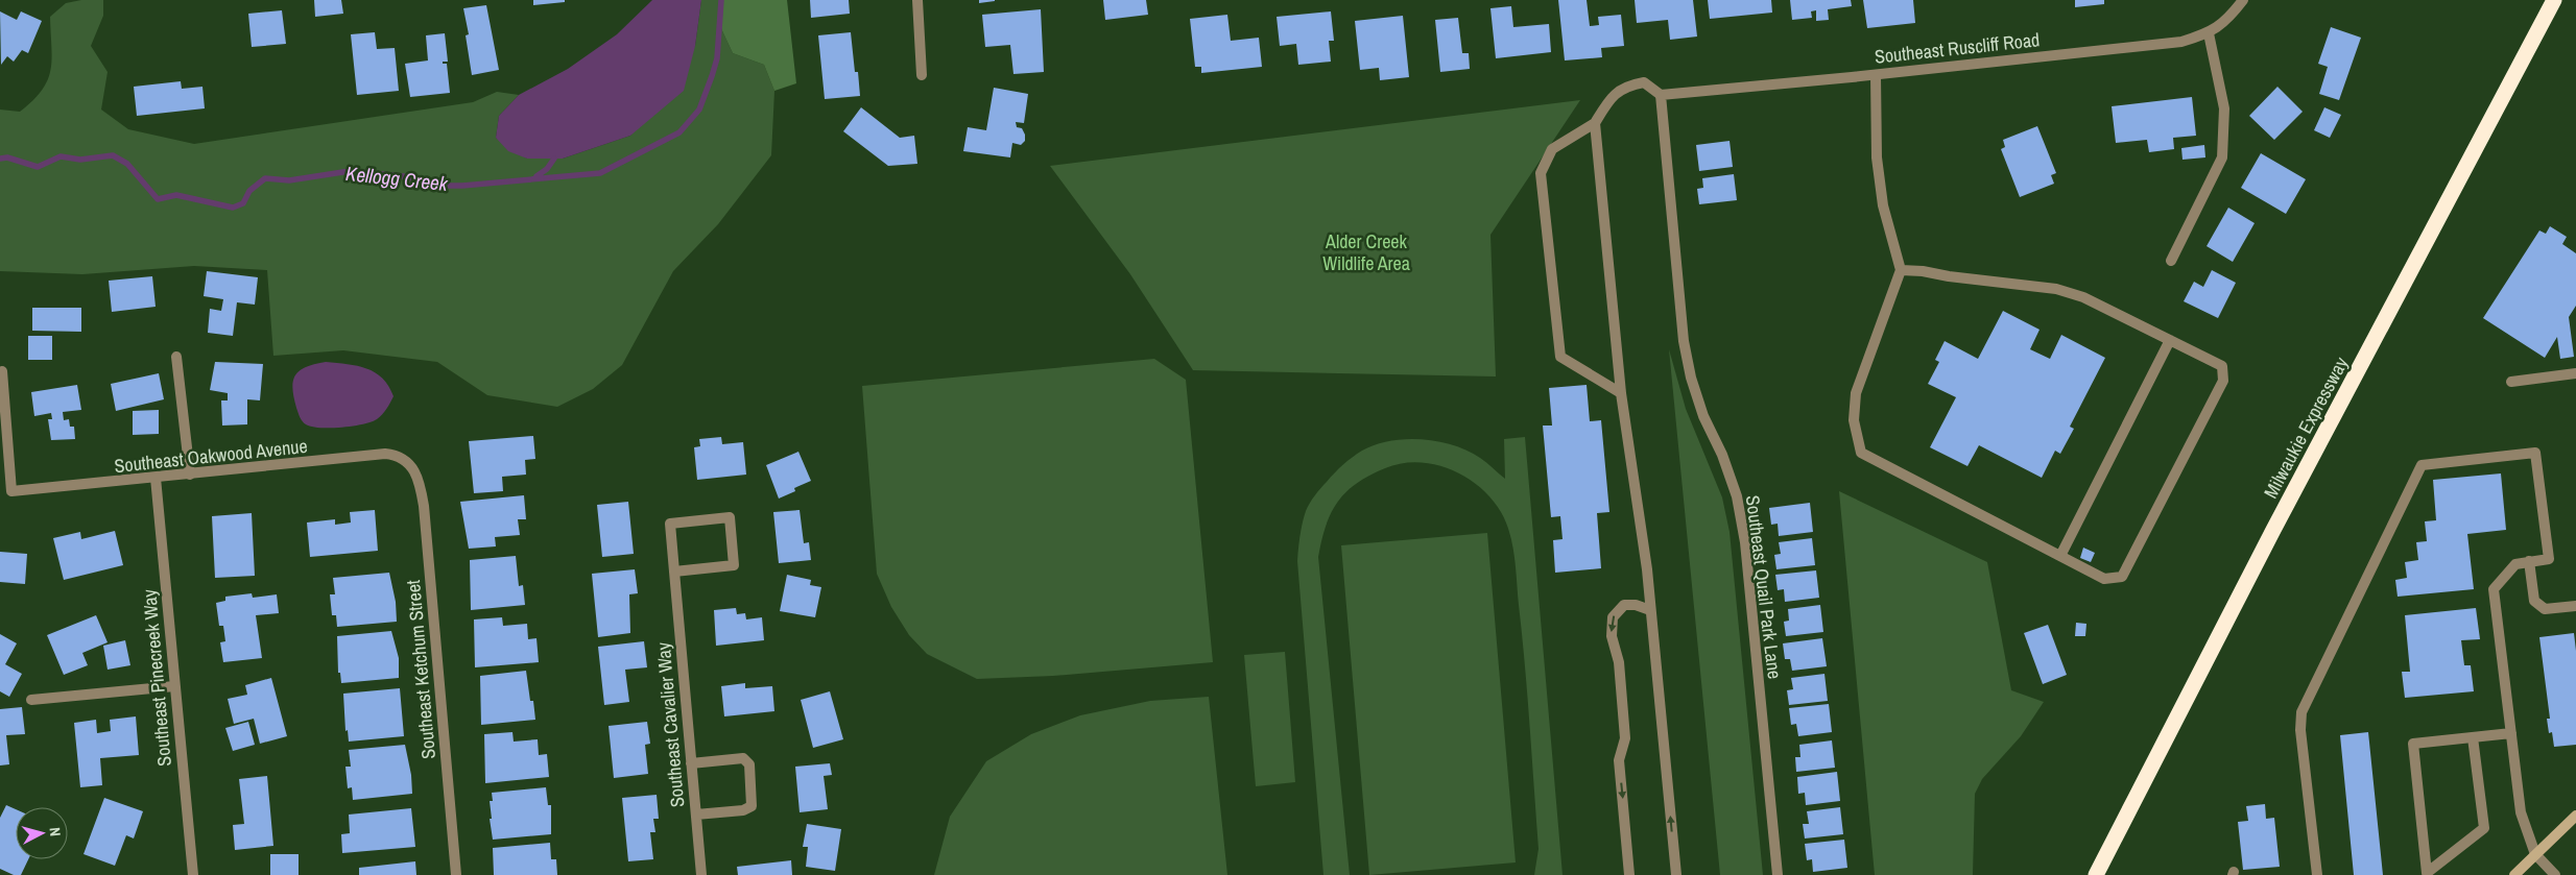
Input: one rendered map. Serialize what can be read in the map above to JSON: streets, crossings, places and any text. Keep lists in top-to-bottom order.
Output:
{
  "streets": {
    "highway": ["Milwaukie Expressway"],
    "street": [
      "Southeast Ruscliff Road",
      "Southeast Oakwood Avenue",
      "Southeast Quail Park Lane",
      "Southeast Ketchum Street",
      "Southeast Pinecreek Way",
      "Southeast Cavalier Way"
    ]
  },
  "crossings": [
    ["Southeast Ruscliff Road", "Southeast Quail Park Lane"],
    ["Southeast Oakwood Avenue", "Southeast Ketchum Street"],
    ["Southeast Oakwood Avenue", "Southeast Pinecreek Way"]
  ],
  "water": ["Kellogg Creek"],
  "parks": ["Alder Creek Wildlife Area"],
  "north": "right"
}
